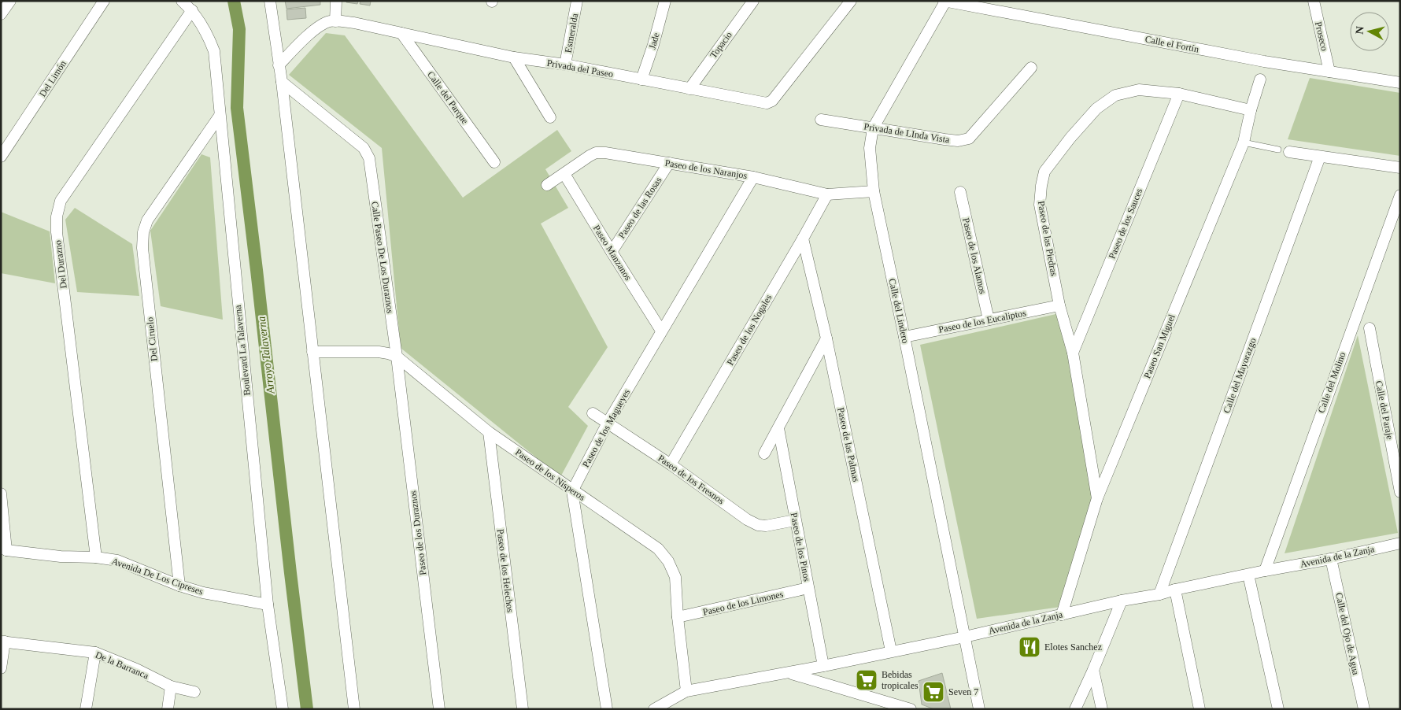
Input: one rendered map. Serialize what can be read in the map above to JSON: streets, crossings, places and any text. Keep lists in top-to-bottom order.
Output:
{
  "streets": {
    "street": [
      "Esmeralda",
      "Proseco",
      "Jade",
      "Calle el Fortín",
      "Topacio",
      "Privada del Paseo",
      "Del Limón",
      "Calle del Parque",
      "Privada de LInda Vista",
      "Paseo de los Naranjos",
      "Paseo de las Rosas",
      "Paseo de los Sauces",
      "Paseo de las Piedras",
      "Paseo Manzanos",
      "Paseo de los Alamos",
      "Calle Paseo De Los Duraznos",
      "Del Durazno",
      "Calle del Lindero",
      "Paseo de los Eucaliptos",
      "Paseo de los Nogales",
      "Del Ciruelo",
      "Paseo San Miguel",
      "Boulevard La Talaverna",
      "Calle del Mayorazgo",
      "Calle del Molino",
      "Calle del Paraje",
      "Paseo de los Magueyes",
      "Paseo de las Palmas",
      "Paseo de los Nísperos",
      "Paseo de los Fresnos",
      "Paseo de los Duraznos",
      "Paseo de los Pinos",
      "Avenida de la Zanja",
      "Paseo de los Helechos",
      "Avenida De Los Cipreses",
      "Paseo de los Limones",
      "Calle del Ojo de Agua",
      "De la Barranca"
    ]
  },
  "crossings": [
    ["Esmeralda", "Privada del Paseo"],
    ["Proseco", "Calle el Fortín"],
    ["Jade", "Privada del Paseo"],
    ["Calle el Fortín", "Calle del Lindero"],
    ["Topacio", "Privada del Paseo"],
    ["Privada del Paseo", "Calle del Parque"],
    ["Privada de LInda Vista", "Calle del Lindero"],
    ["Paseo de los Naranjos", "Paseo de las Rosas"],
    ["Paseo de los Naranjos", "Paseo Manzanos"],
    ["Paseo de los Naranjos", "Calle del Lindero"],
    ["Paseo de los Naranjos", "Paseo de los Nogales"],
    ["Paseo de los Naranjos", "Paseo de los Magueyes"],
    ["Paseo de las Rosas", "Paseo Manzanos"],
    ["Paseo de los Sauces", "Paseo de las Piedras"],
    ["Paseo de las Piedras", "Paseo de los Eucaliptos"],
    ["Paseo de las Piedras", "Paseo San Miguel"],
    ["Paseo Manzanos", "Paseo de los Magueyes"],
    ["Paseo de los Alamos", "Paseo de los Eucaliptos"],
    ["Calle Paseo De Los Duraznos", "Paseo de los Nísperos"],
    ["Calle Paseo De Los Duraznos", "Paseo de los Duraznos"],
    ["Del Durazno", "Boulevard La Talaverna"],
    ["Del Durazno", "Avenida De Los Cipreses"],
    ["Calle del Lindero", "Paseo de los Eucaliptos"],
    ["Calle del Lindero", "Avenida de la Zanja"],
    ["Paseo de los Nogales", "Paseo de las Palmas"],
    ["Paseo de los Nogales", "Paseo de los Fresnos"],
    ["Del Ciruelo", "Boulevard La Talaverna"],
    ["Del Ciruelo", "Avenida De Los Cipreses"],
    ["Paseo San Miguel", "Avenida de la Zanja"],
    ["Boulevard La Talaverna", "Avenida De Los Cipreses"],
    ["Calle del Mayorazgo", "Avenida de la Zanja"],
    ["Calle del Molino", "Avenida de la Zanja"],
    ["Paseo de los Magueyes", "Paseo de los Nísperos"],
    ["Paseo de los Magueyes", "Paseo de los Fresnos"],
    ["Paseo de las Palmas", "Avenida de la Zanja"],
    ["Paseo de los Nísperos", "Paseo de los Duraznos"],
    ["Paseo de los Nísperos", "Avenida de la Zanja"],
    ["Paseo de los Nísperos", "Paseo de los Helechos"],
    ["Paseo de los Nísperos", "Paseo de los Limones"],
    ["Paseo de los Fresnos", "Paseo de los Pinos"],
    ["Paseo de los Pinos", "Avenida de la Zanja"],
    ["Paseo de los Pinos", "Paseo de los Limones"],
    ["Avenida de la Zanja", "Calle del Ojo de Agua"]
  ],
  "water": ["Arroyo Talaverna"],
  "places": {
    "restaurant": ["Elotes Sanchez"],
    "supermarket": ["Bebidas tropicales", "Seven 7"]
  },
  "north": "left"
}
